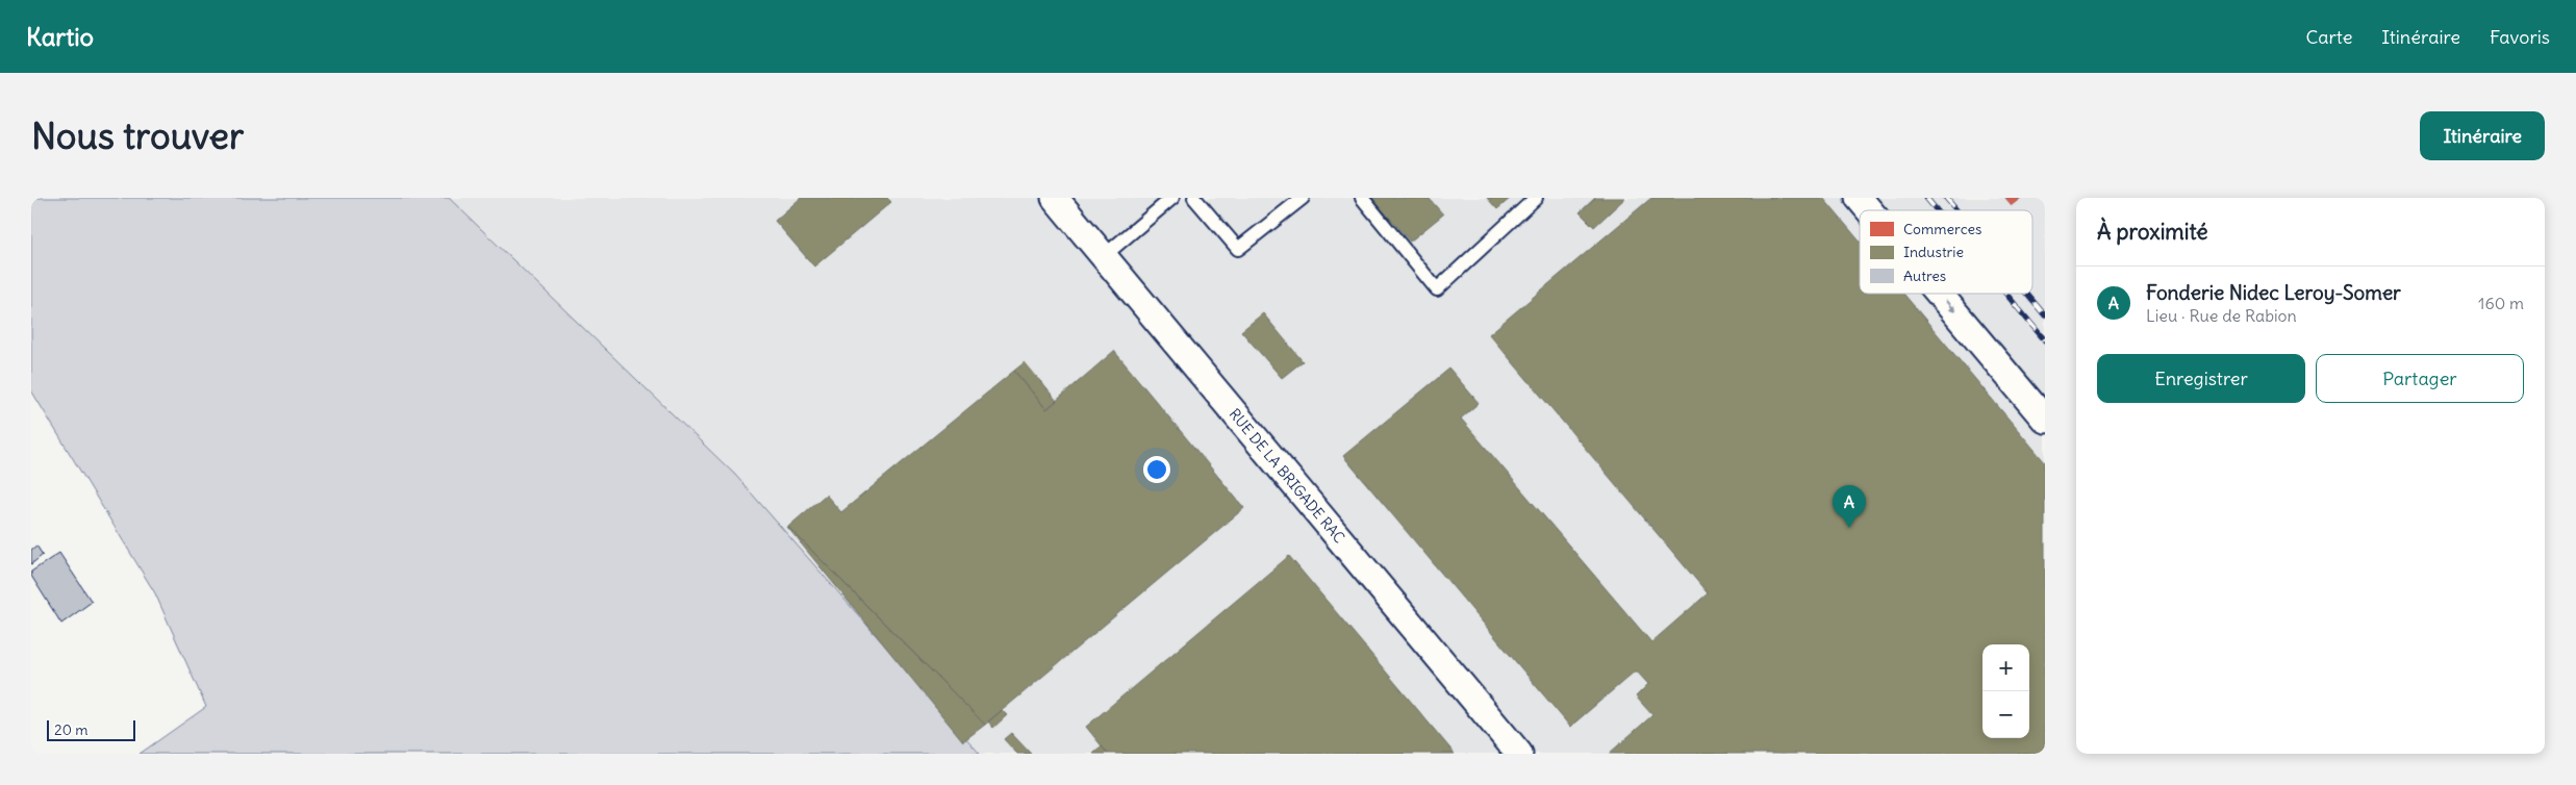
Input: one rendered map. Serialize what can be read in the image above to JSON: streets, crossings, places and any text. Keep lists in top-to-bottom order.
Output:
{
  "streets": {
    "street": ["RUE DE LA BRIGADE RAC"]
  },
  "legend": ["Commerces", "Industrie", "Autres"],
  "scale_bar": "20 m",
  "page": {
    "header": "Kartio",
    "nav": ["Carte", "Itinéraire", "Favoris"],
    "buttons": [
      "Itinéraire",
      ["Enregistrer", "Partager"]
    ],
    "title": "Nous trouver",
    "heading": "À proximité",
    "list": [
      {
        "mark": "A",
        "name": "Fonderie Nidec Leroy-Somer",
        "note": "Lieu · Rue de Rabion",
        "value": "160 m"
      }
    ],
    "pins": "A",
    "map_buttons": ["+", "−"],
    "scale": "20 m"
  }
}
